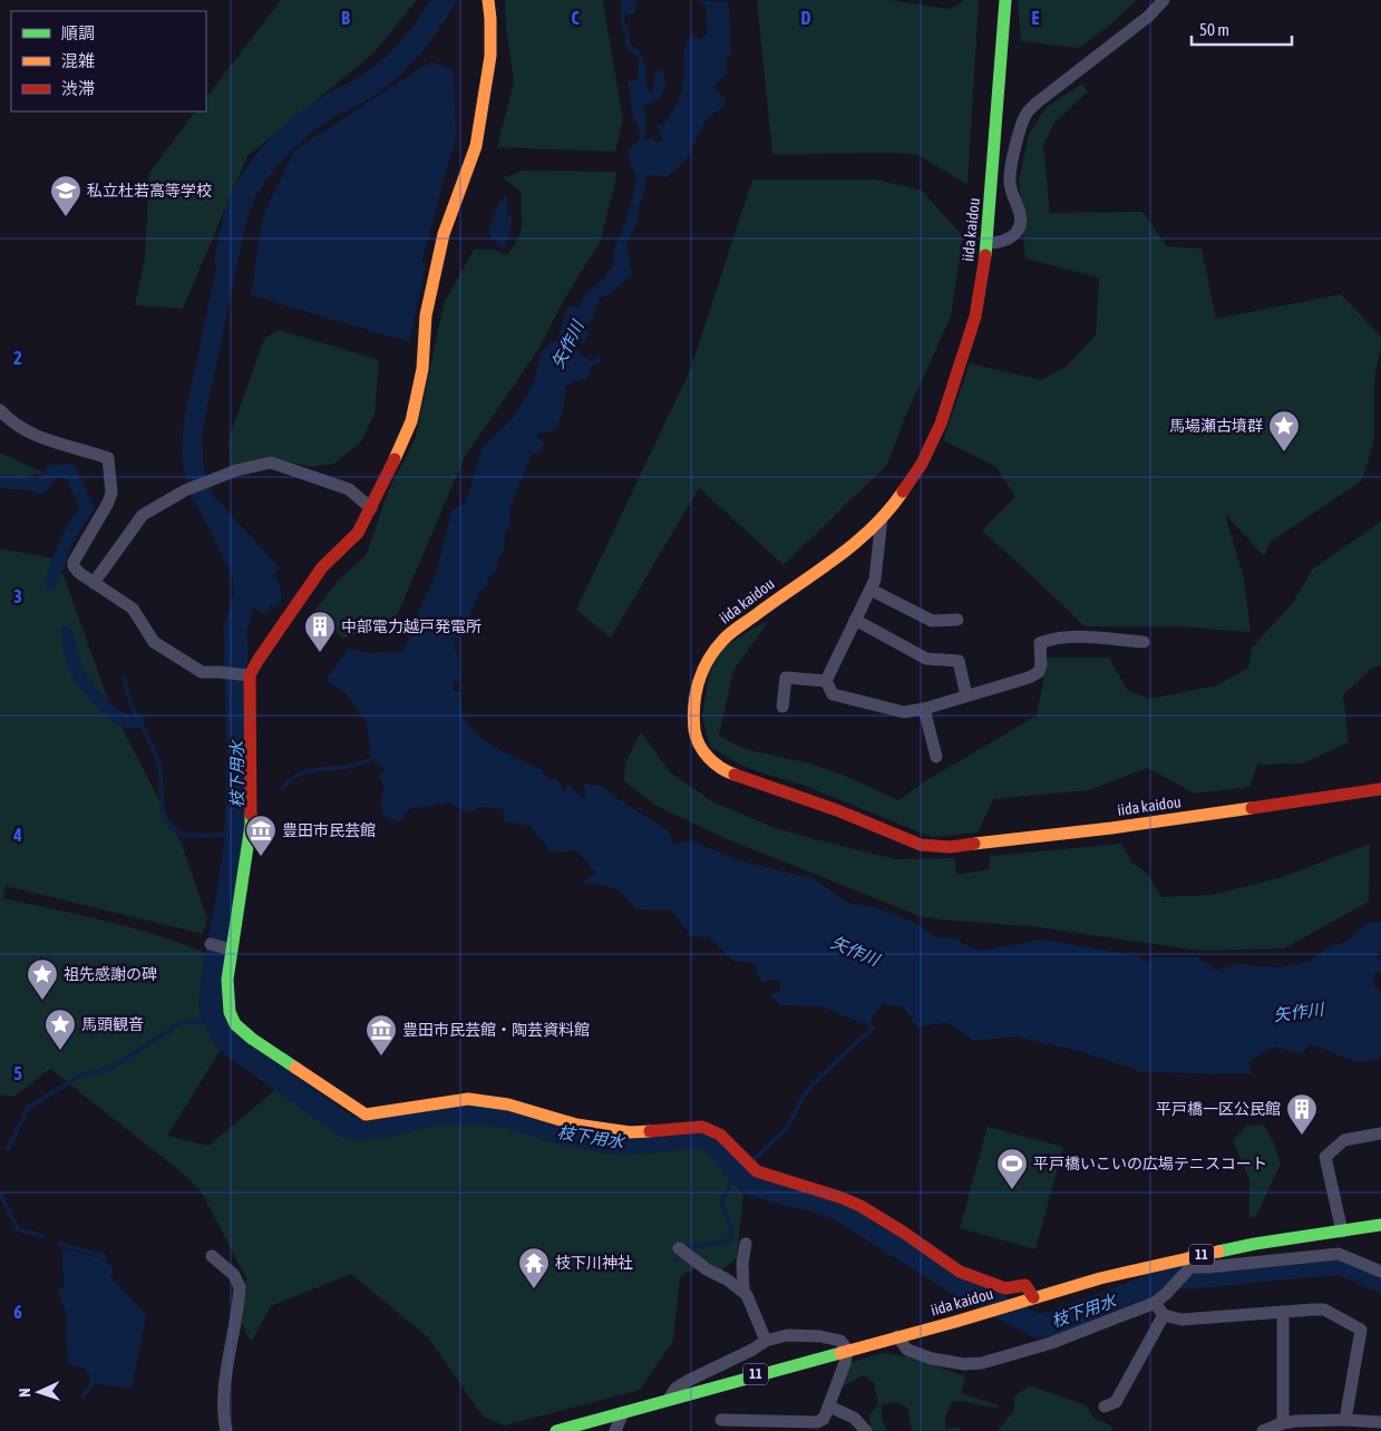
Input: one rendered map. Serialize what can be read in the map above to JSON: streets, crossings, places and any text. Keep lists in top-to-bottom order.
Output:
{
  "streets": {
    "street": ["iida kaidou", "11"]
  },
  "water": ["矢作川", "枝下用水"],
  "places": {
    "school or university": ["私立杜若高等学校"],
    "place": ["馬場瀬古墳群", "祖先感謝の碑", "馬頭観音"],
    "building": ["中部電力越戸発電所", "平戸橋一区公民館"],
    "museum": ["豊田市民芸館", "豊田市民芸館・陶芸資料館"],
    "sports": ["平戸橋いこいの広場テニスコート"],
    "temple": ["枝下川神社"]
  },
  "legend": ["順調", "混雑", "渋滞"],
  "scale_bar": "50 m",
  "north": "left",
  "grid": {
    "columns": [
      "B",
      "C",
      "D",
      "E"
    ],
    "rows": [
      "2",
      "3",
      "4",
      "5",
      "6"
    ]
  }
}
